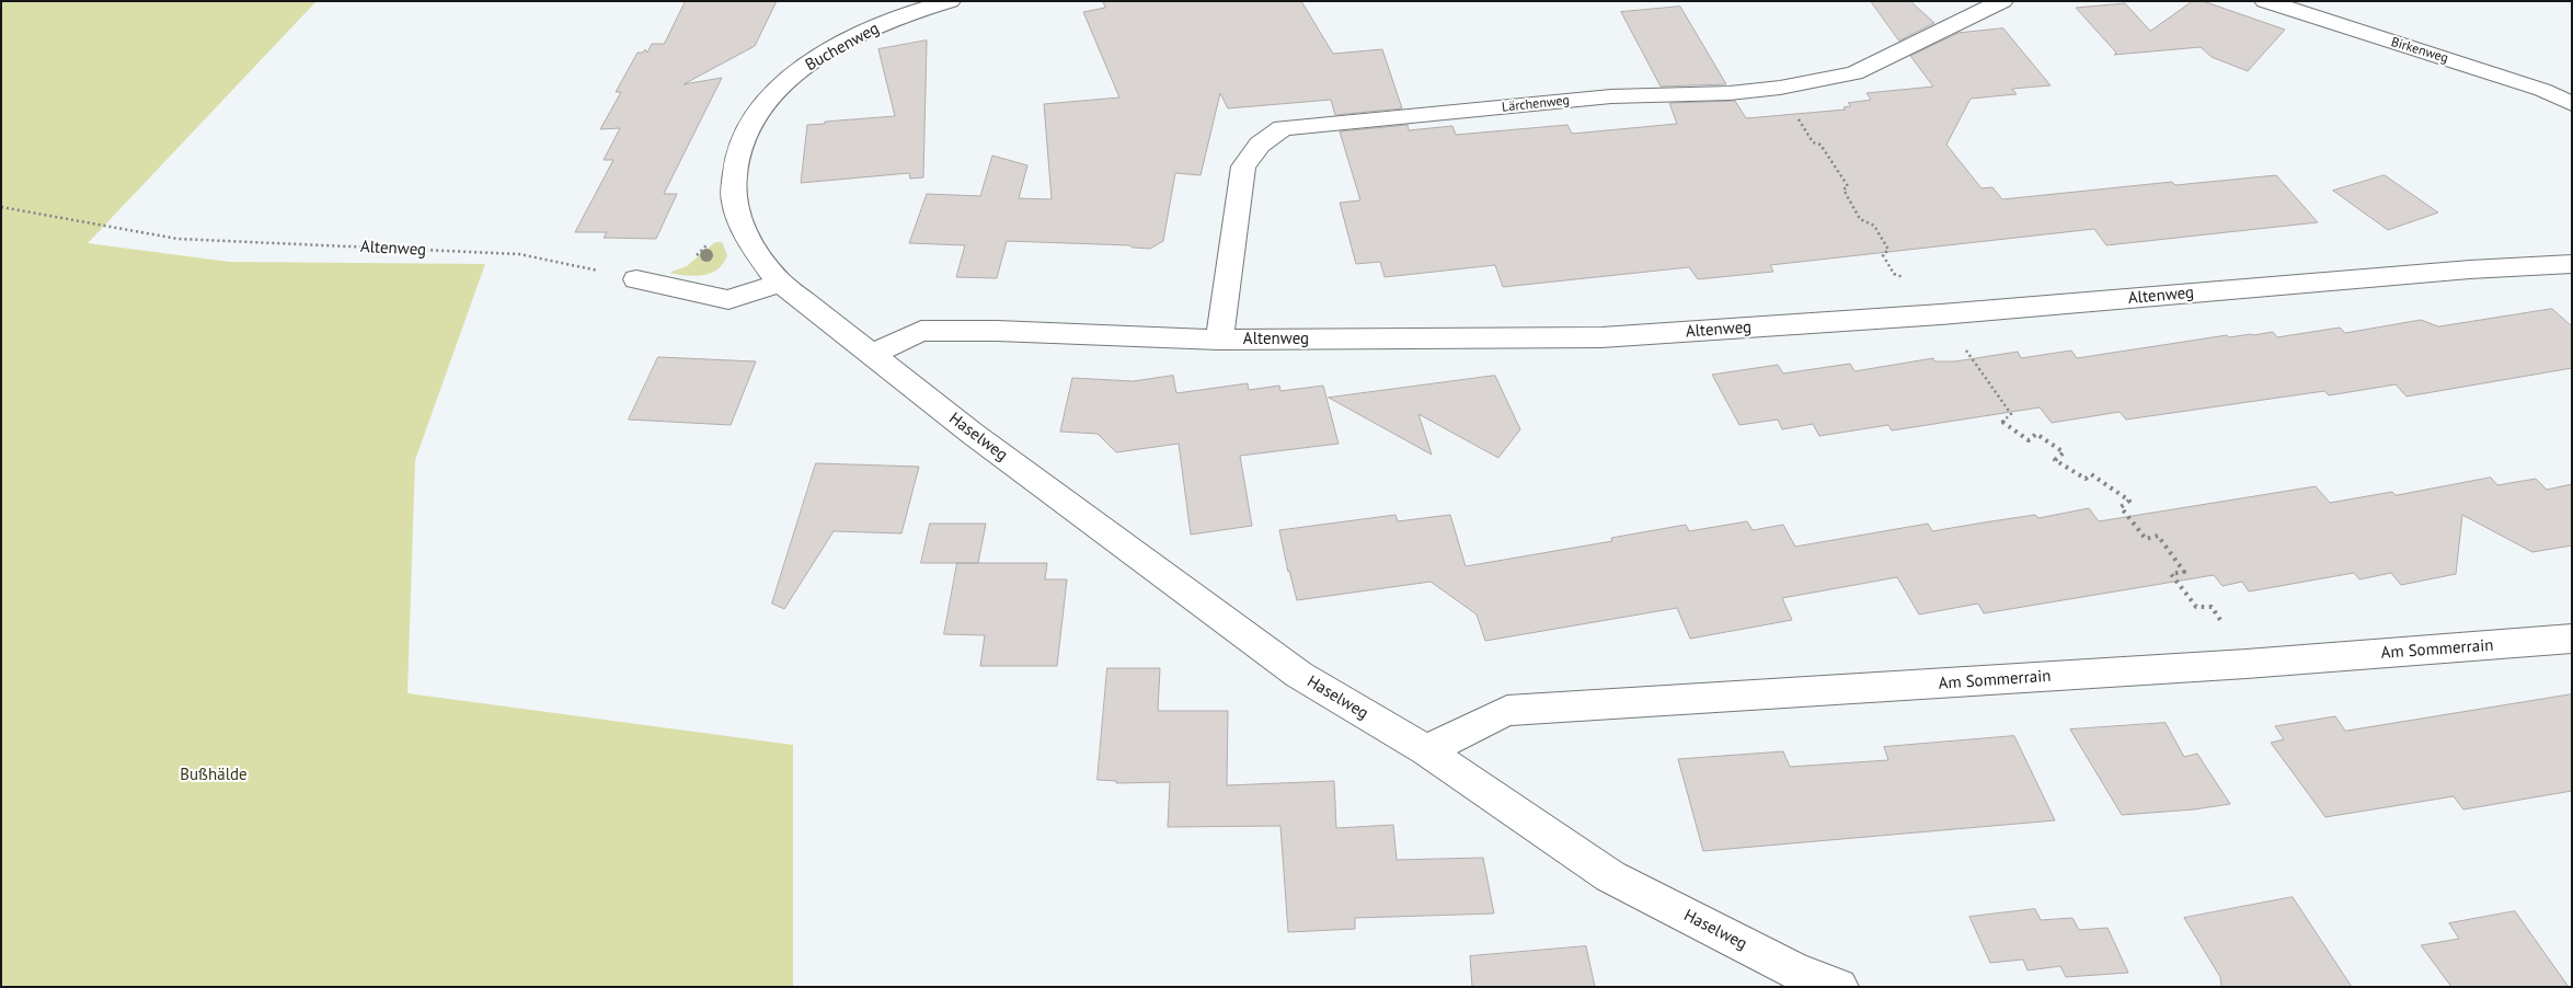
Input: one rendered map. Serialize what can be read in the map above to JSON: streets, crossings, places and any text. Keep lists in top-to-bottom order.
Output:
{
  "streets": {
    "street": [
      "Buchenweg",
      "Birkenweg",
      "Lärchenweg",
      "Altenweg",
      "Haselweg",
      "Am Sommerrain"
    ]
  },
  "crossings": [
    ["Buchenweg", "Altenweg"],
    ["Buchenweg", "Haselweg"],
    ["Lärchenweg", "Altenweg"],
    ["Altenweg", "Haselweg"],
    ["Haselweg", "Am Sommerrain"]
  ],
  "parks": ["Bußhälde"]
}
